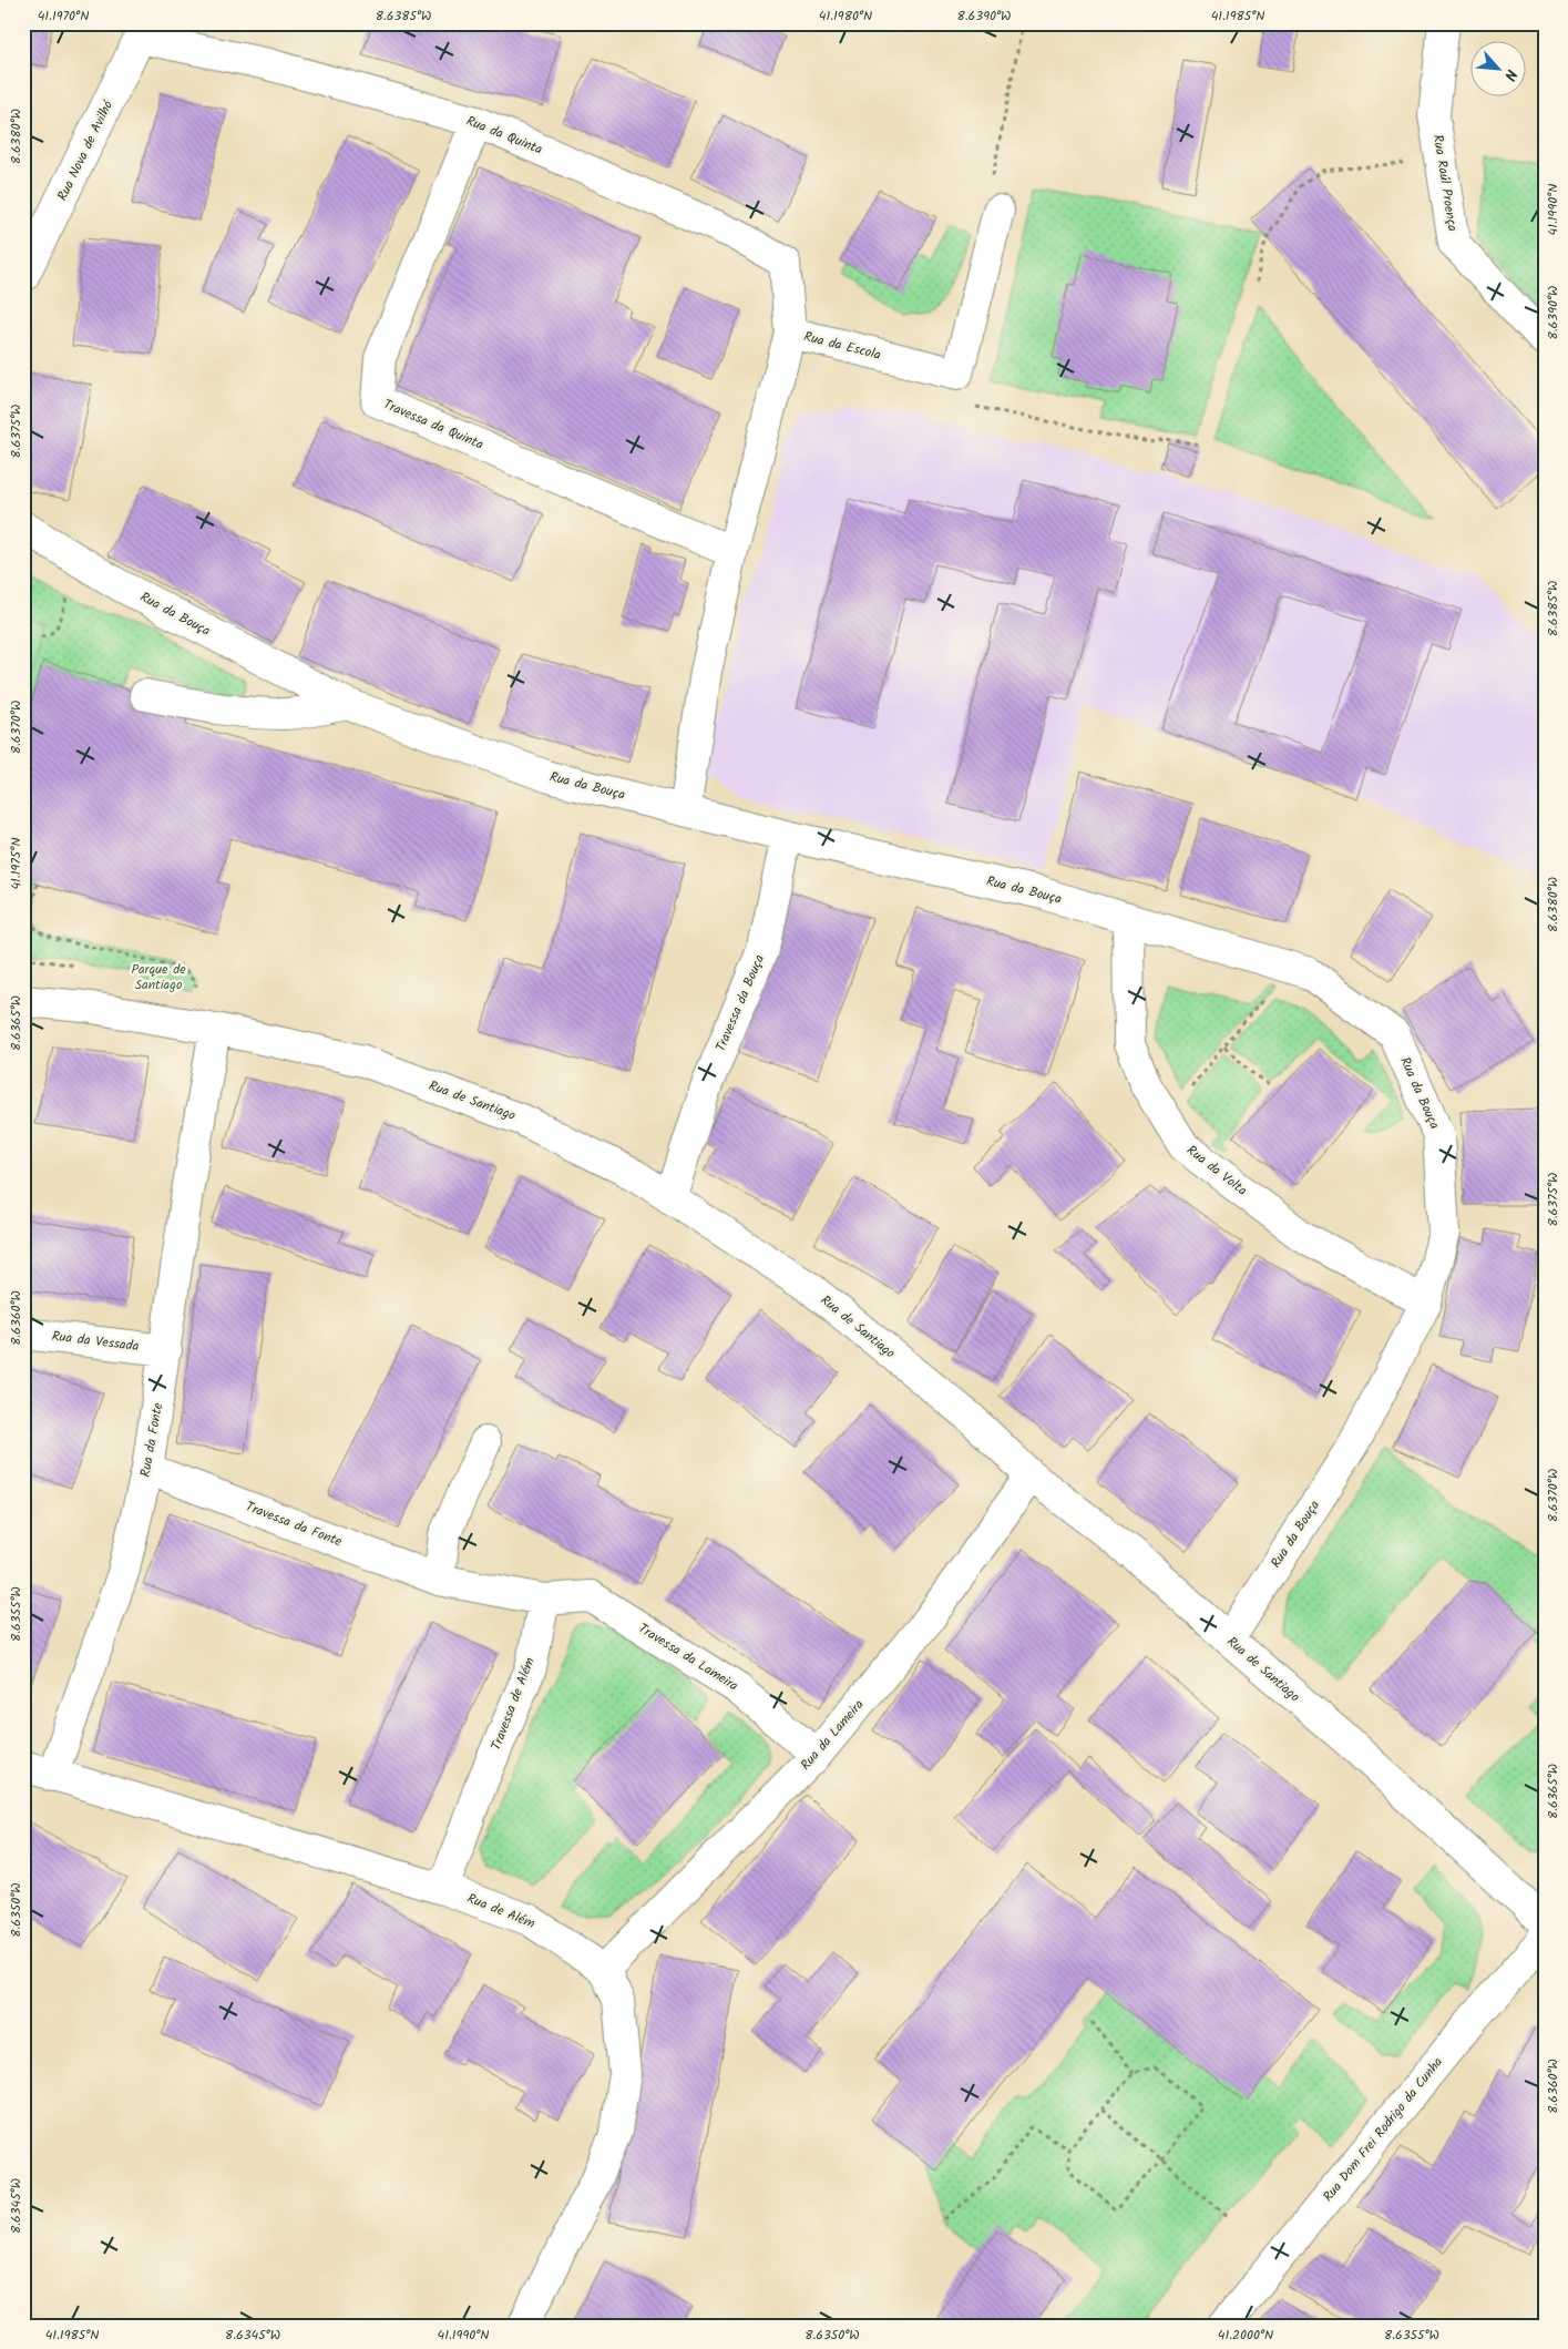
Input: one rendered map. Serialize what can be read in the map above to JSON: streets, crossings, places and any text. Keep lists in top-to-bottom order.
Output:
{
  "streets": {
    "street": [
      "Rua da Quinta",
      "Rua Nova de Avilhó",
      "Rua Raúl Proença",
      "Rua da Escola",
      "Travessa da Quinta",
      "Rua da Bouça",
      "Travessa da Bouça",
      "Rua de Santiago",
      "Rua da Volta",
      "Rua da Vessada",
      "Rua da Fonte",
      "Travessa da Fonte",
      "Travessa da Lameira",
      "Travessa de Além",
      "Rua da Lameira",
      "Rua de Além",
      "Rua Dom Frei Rodrigo da Cunha"
    ]
  },
  "crossings": [
    ["Rua da Quinta", "Rua Nova de Avilhó"],
    ["Rua da Quinta", "Rua da Escola"],
    ["Rua da Quinta", "Travessa da Quinta"],
    ["Rua da Escola", "Travessa da Quinta"],
    ["Rua da Escola", "Rua da Bouça"],
    ["Rua da Bouça", "Travessa da Bouça"],
    ["Rua da Bouça", "Rua de Santiago"],
    ["Rua da Bouça", "Rua da Volta"],
    ["Travessa da Bouça", "Rua de Santiago"],
    ["Rua de Santiago", "Rua da Fonte"],
    ["Rua de Santiago", "Rua da Lameira"],
    ["Rua da Vessada", "Rua da Fonte"],
    ["Rua da Fonte", "Travessa da Fonte"],
    ["Rua da Fonte", "Rua de Além"],
    ["Travessa da Lameira", "Travessa de Além"],
    ["Travessa da Lameira", "Rua da Lameira"],
    ["Travessa de Além", "Rua de Além"],
    ["Rua da Lameira", "Rua de Além"]
  ],
  "parks": ["Parque de Santiago"],
  "north": "bottom right",
  "coordinates": [
    "41.1970°N",
    "8.6385°W",
    "41.1980°N",
    "8.6390°W",
    "41.1985°N",
    "8.6380°W",
    "41.1990°N",
    "8.6375°W",
    "8.6370°W",
    "41.1975°N",
    "8.6365°W",
    "8.6360°W",
    "8.6355°W",
    "8.6350°W",
    "8.6345°W",
    "41.2000°N"
  ]
}
